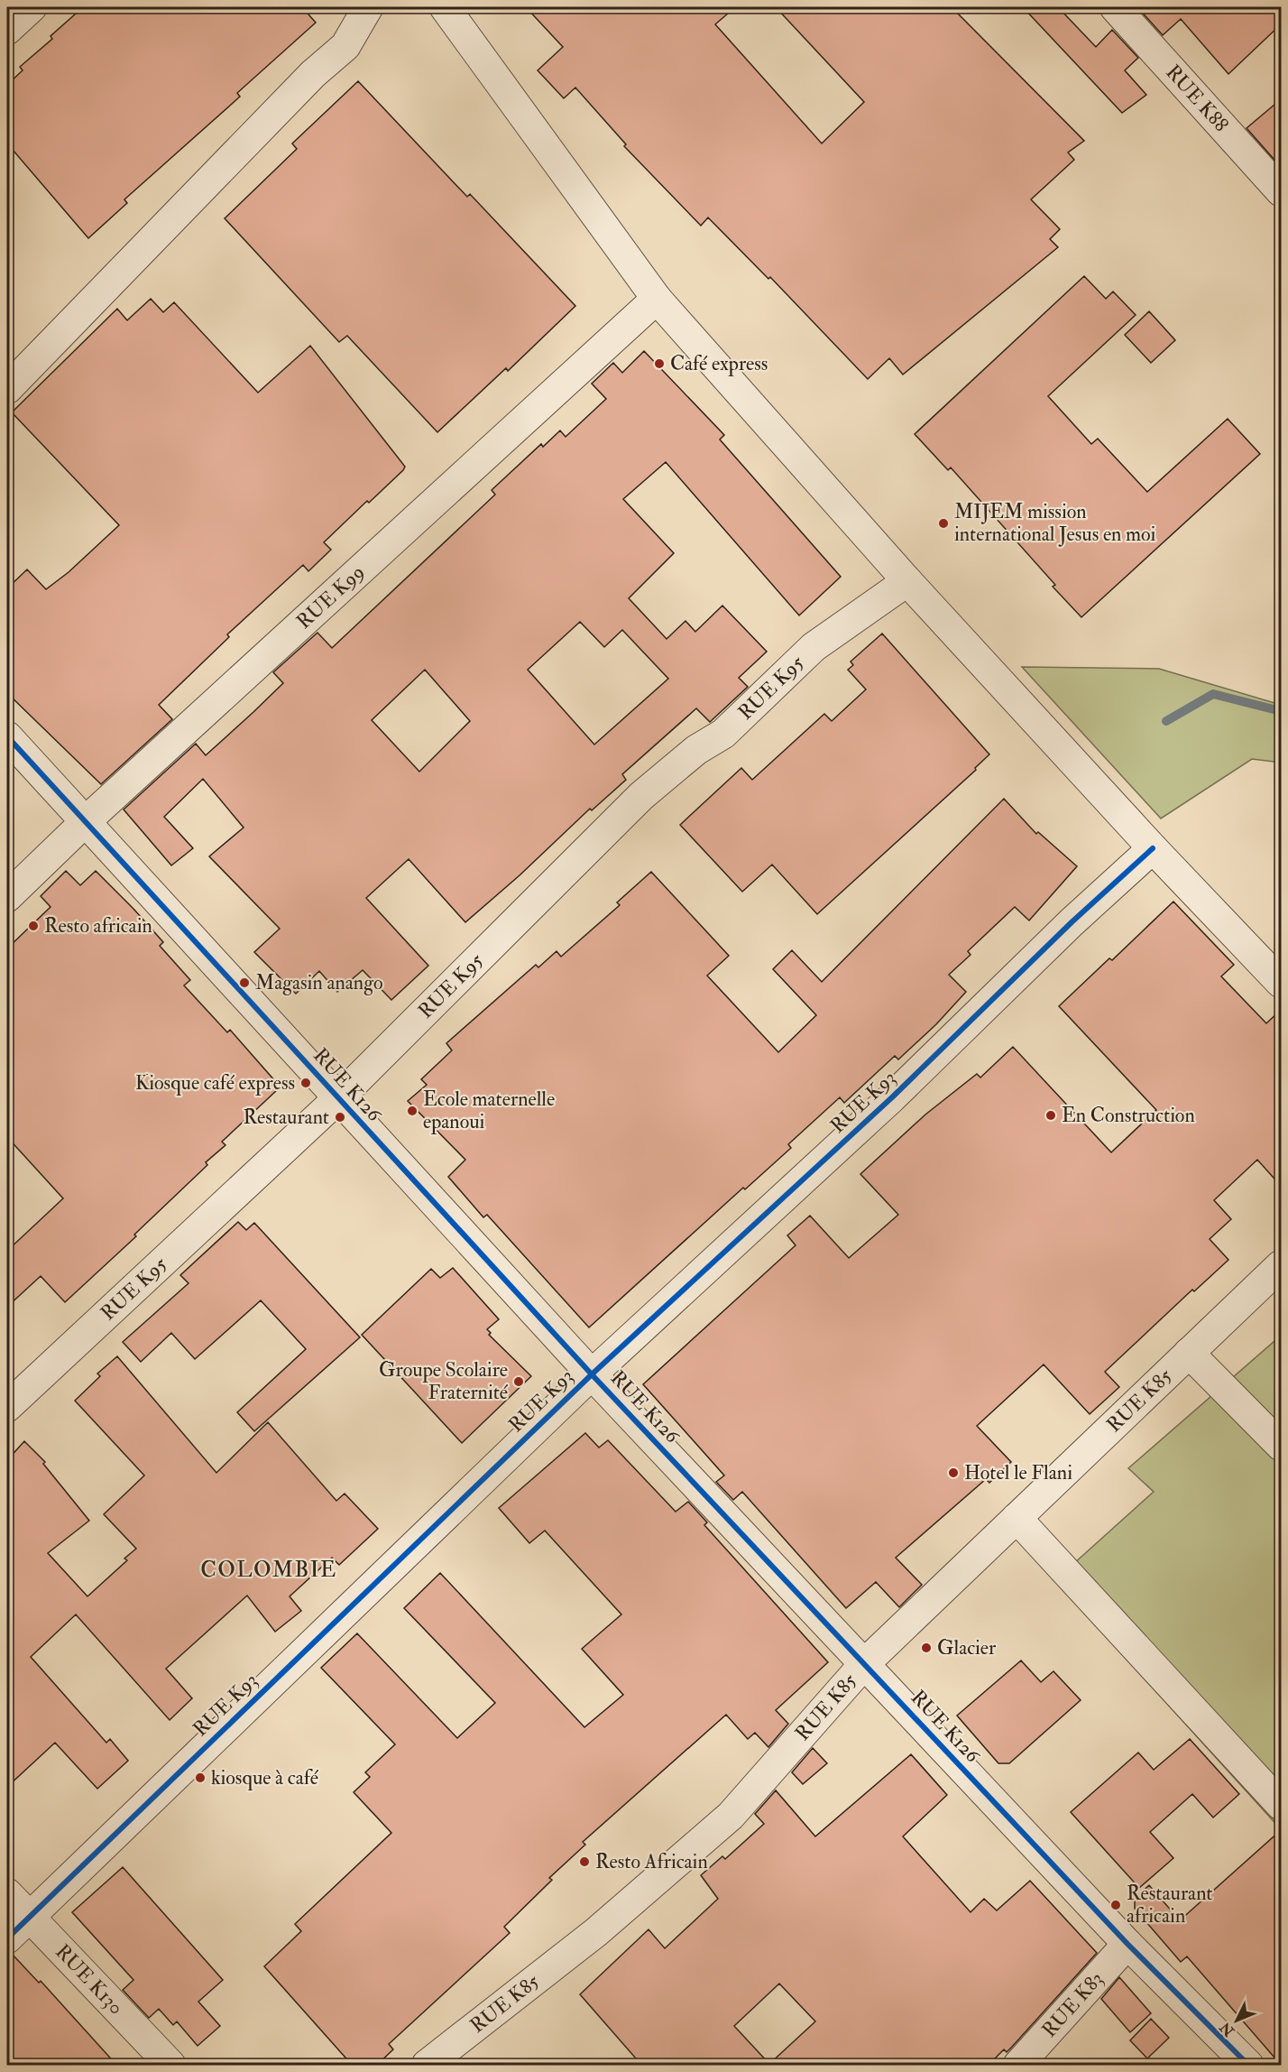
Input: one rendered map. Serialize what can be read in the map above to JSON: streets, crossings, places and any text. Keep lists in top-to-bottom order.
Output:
{
  "streets": {
    "street": [
      "RUE K88",
      "RUE K99",
      "RUE K95",
      "RUE K126",
      "RUE K93",
      "RUE K85",
      "RUE K130",
      "RUE K83"
    ]
  },
  "crossings": [
    ["RUE K99", "RUE K126"],
    ["RUE K95", "RUE K126"],
    ["RUE K126", "RUE K93"],
    ["RUE K126", "RUE K85"],
    ["RUE K126", "RUE K83"],
    ["RUE K93", "RUE K130"]
  ],
  "districts": ["COLOMBIE"],
  "places": [
    "Café express",
    "MIJEM mission international Jesus en moi",
    "Resto africain",
    "Magasin anango",
    "Kiosque café express",
    "Ecole maternelle epanoui",
    "En Construction",
    "Restaurant",
    "Groupe Scolaire Fraternité",
    "Hotel le Flani",
    "Glacier",
    "kiosque à café",
    "Resto Africain",
    "Restaurant africain"
  ],
  "north": "bottom left"
}
